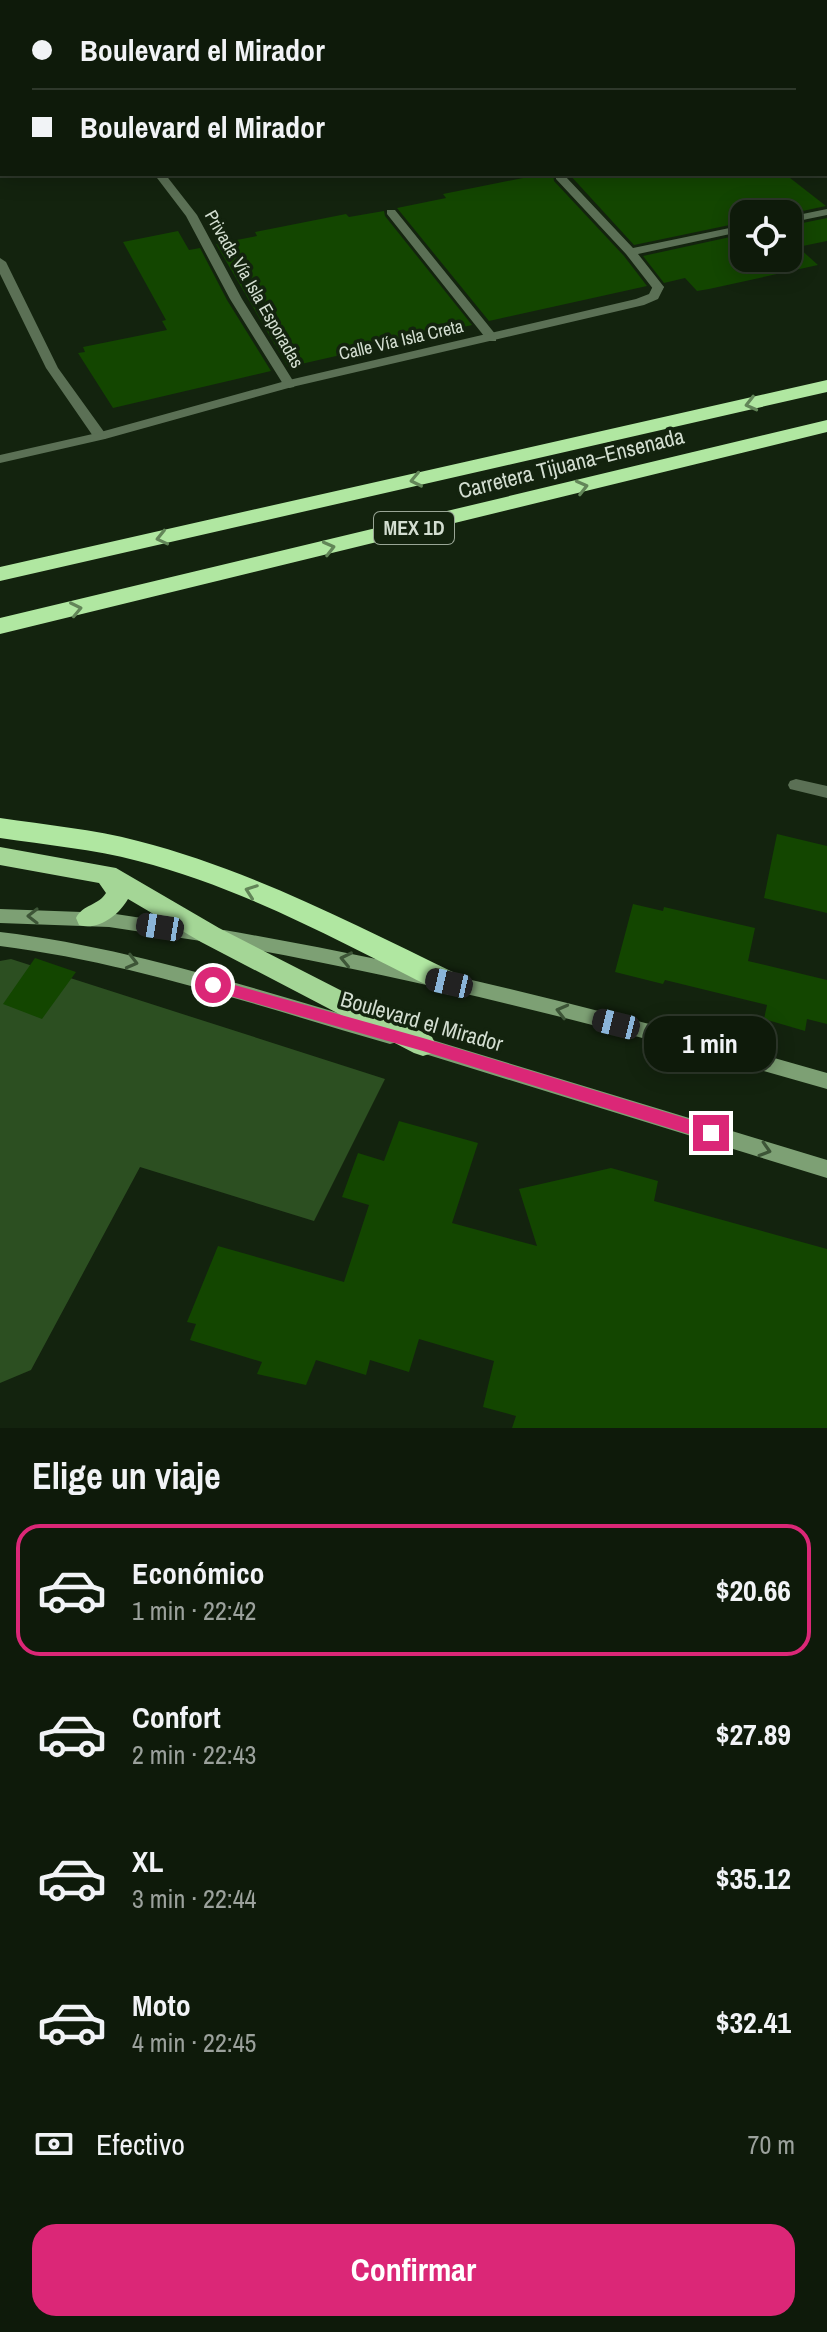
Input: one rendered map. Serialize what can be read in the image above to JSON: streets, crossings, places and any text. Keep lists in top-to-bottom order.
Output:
{
  "streets": {
    "highway": ["Carretera Tijuana–Ensenada", "MEX 1D"],
    "main road": ["Boulevard el Mirador"],
    "street": ["Privada Vía Isla Esporadas", "Calle Vía Isla Creta"]
  },
  "crossings": [
    ["Privada Vía Isla Esporadas", "Calle Vía Isla Creta"]
  ],
  "page": {
    "banner": ["Boulevard el Mirador", "Boulevard el Mirador"],
    "bubble": "1 min",
    "heading": "Elige un viaje",
    "list": [
      {
        "name": "Económico",
        "note": "1 min · 22:42",
        "value": "$20.66"
      },
      {
        "name": "Confort",
        "note": "2 min · 22:43",
        "value": "$27.89"
      },
      {
        "name": "XL",
        "note": "3 min · 22:44",
        "value": "$35.12"
      },
      {
        "name": "Moto",
        "note": "4 min · 22:45",
        "value": "$32.41"
      }
    ],
    "pay": ["Efectivo", "70 m"],
    "buttons": "Confirmar"
  }
}
